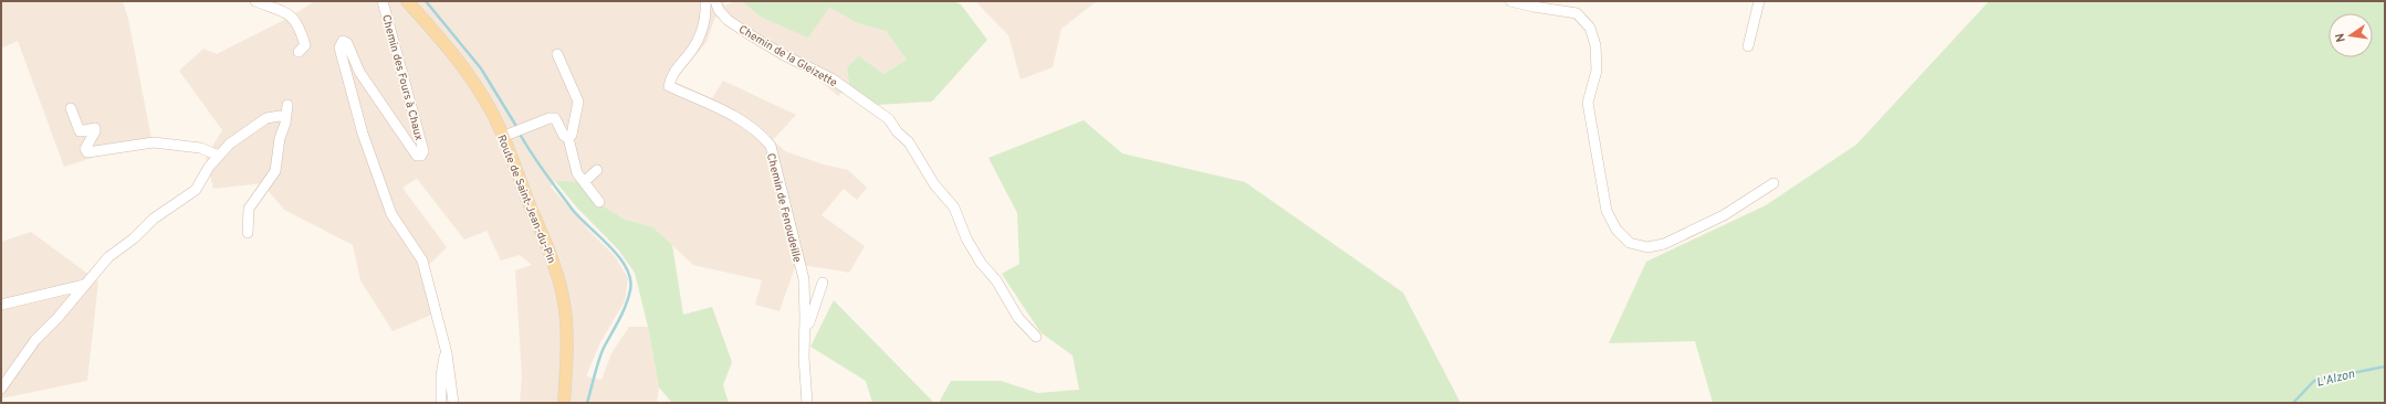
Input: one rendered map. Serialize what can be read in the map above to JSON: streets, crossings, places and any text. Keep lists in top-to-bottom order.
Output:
{
  "streets": {
    "main road": ["Route de Saint-Jean-du-Pin"],
    "street": ["Chemin de la Gleizette", "Chemin des Fours à Chaux", "Chemin de Fenoudeille"]
  },
  "water": ["L'Alzon"],
  "north": "left"
}
